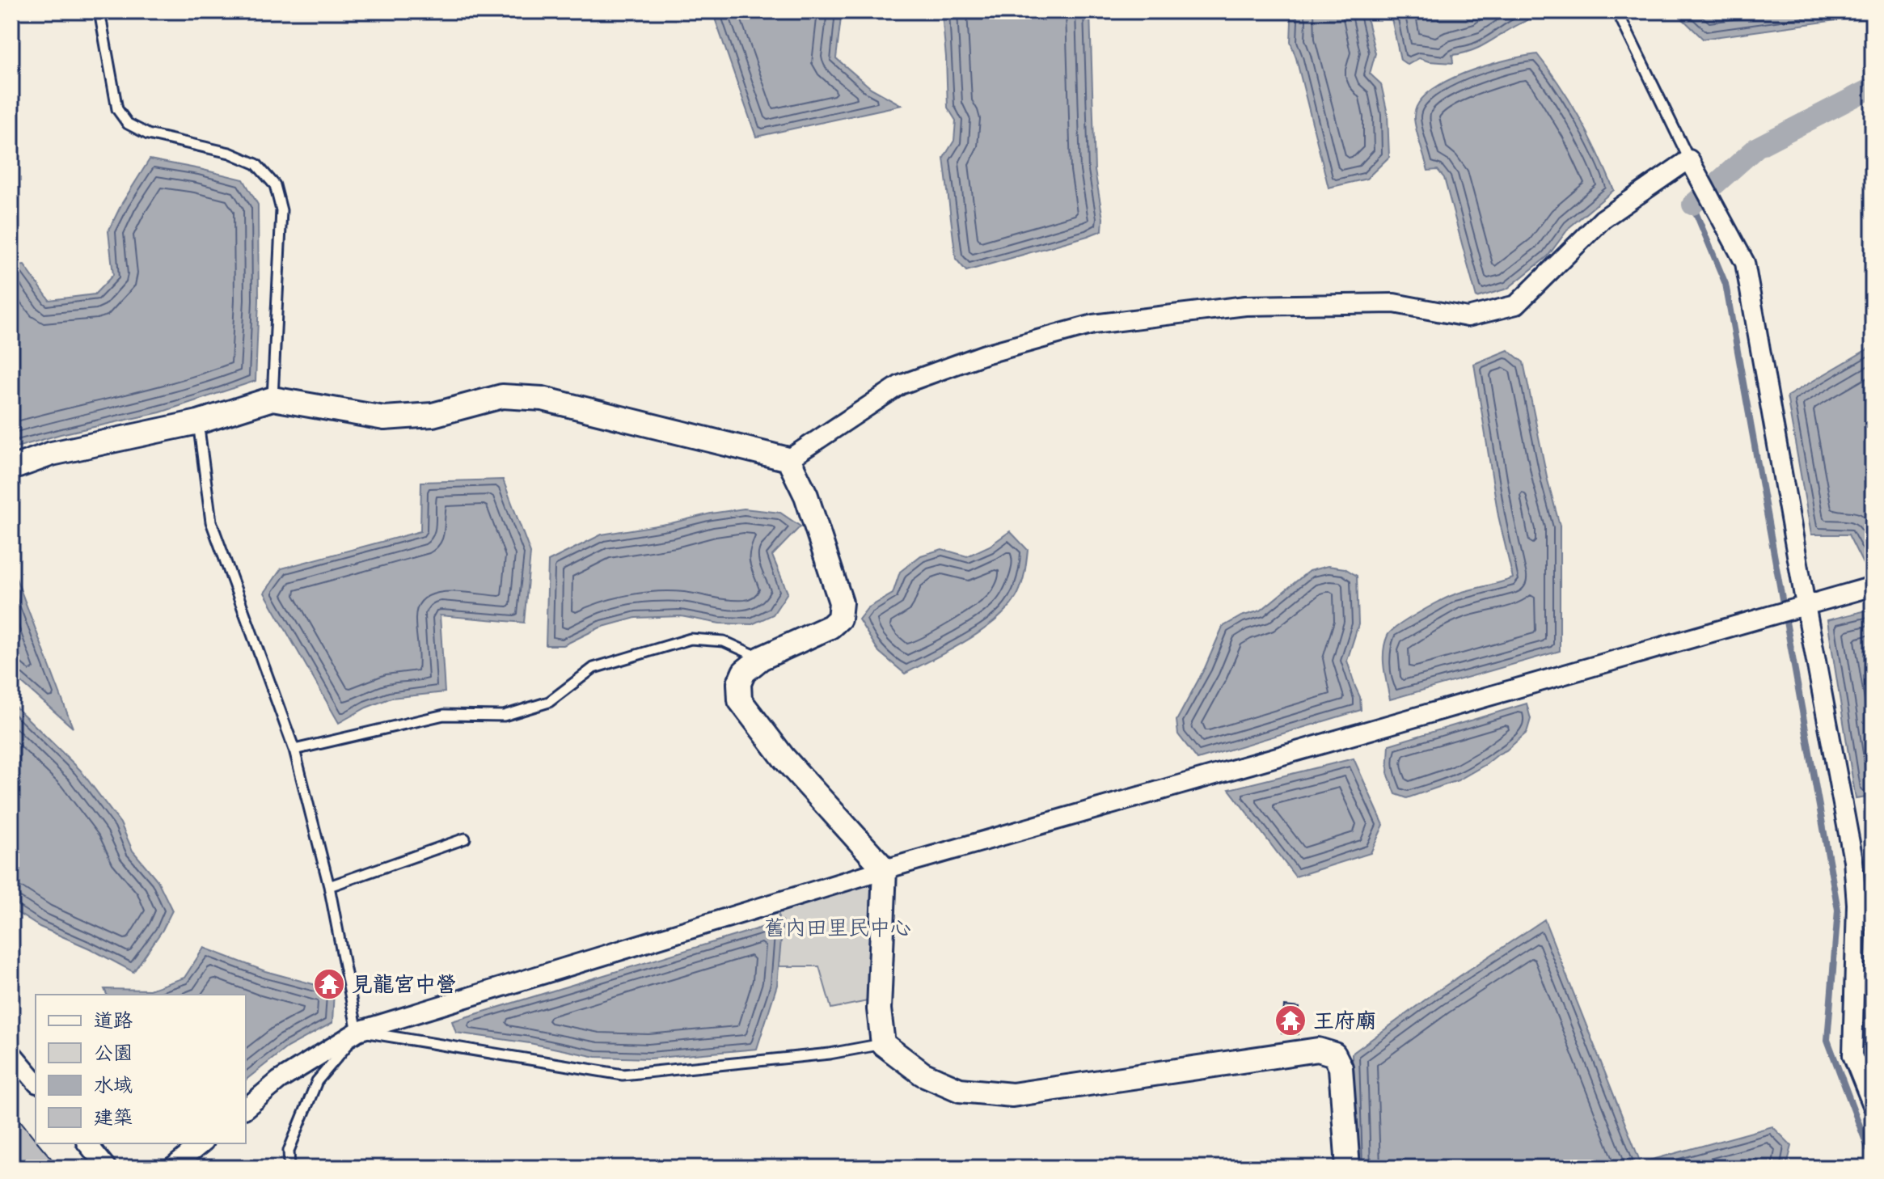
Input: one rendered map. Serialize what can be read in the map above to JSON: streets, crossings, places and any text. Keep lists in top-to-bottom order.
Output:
{
  "parks": ["舊內田里民中心"],
  "places": {
    "temple": ["見龍宮中營", "王府廟"]
  },
  "legend": [
    "道路",
    "公園",
    "水域",
    "建築"
  ]
}
